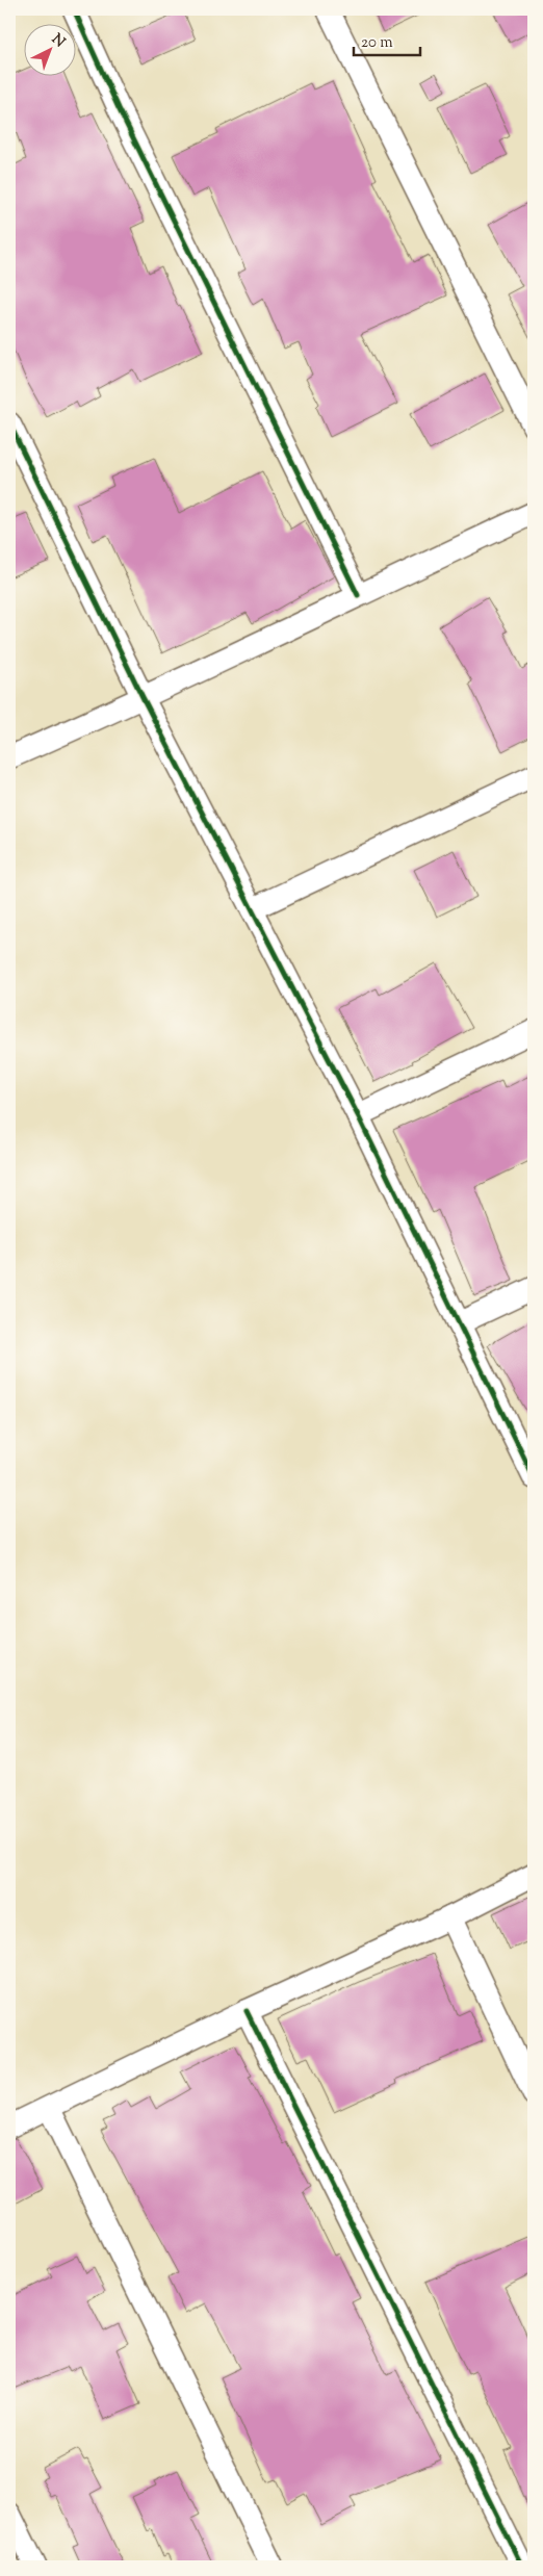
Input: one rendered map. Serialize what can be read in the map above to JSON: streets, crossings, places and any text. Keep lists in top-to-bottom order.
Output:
{
  "scale_bar": "20 m",
  "north": "top right"
}
